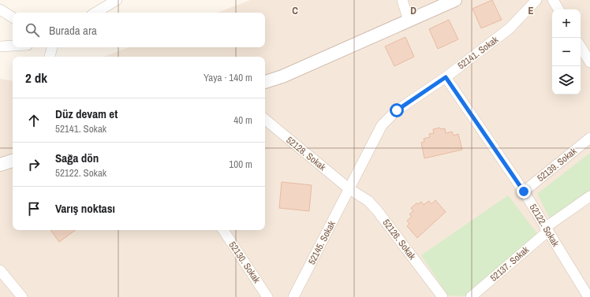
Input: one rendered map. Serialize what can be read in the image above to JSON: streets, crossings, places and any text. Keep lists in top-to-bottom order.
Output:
{
  "streets": {
    "street": [
      "52141. Sokak",
      "52128. Sokak",
      "52139. Sokak",
      "52122. Sokak",
      "52126. Sokak",
      "52145. Sokak",
      "52130. Sokak",
      "52137. Sokak"
    ]
  },
  "crossings": [
    ["52141. Sokak", "52128. Sokak"],
    ["52141. Sokak", "52122. Sokak"],
    ["52141. Sokak", "52126. Sokak"],
    ["52141. Sokak", "52145. Sokak"],
    ["52128. Sokak", "52126. Sokak"],
    ["52128. Sokak", "52145. Sokak"],
    ["52139. Sokak", "52122. Sokak"],
    ["52122. Sokak", "52137. Sokak"],
    ["52126. Sokak", "52145. Sokak"]
  ],
  "page": {
    "map_buttons": ["+", "−"],
    "search": "Burada ara",
    "heading": ["2 dk", "Yaya · 140 m"],
    "list": [
      ["Düz devam et", "52141. Sokak", "40 m"],
      ["Sağa dön", "52122. Sokak", "100 m"],
      "Varış noktası"
    ]
  },
  "grid": {
    "columns": ["C", "D", "E"]
  }
}
